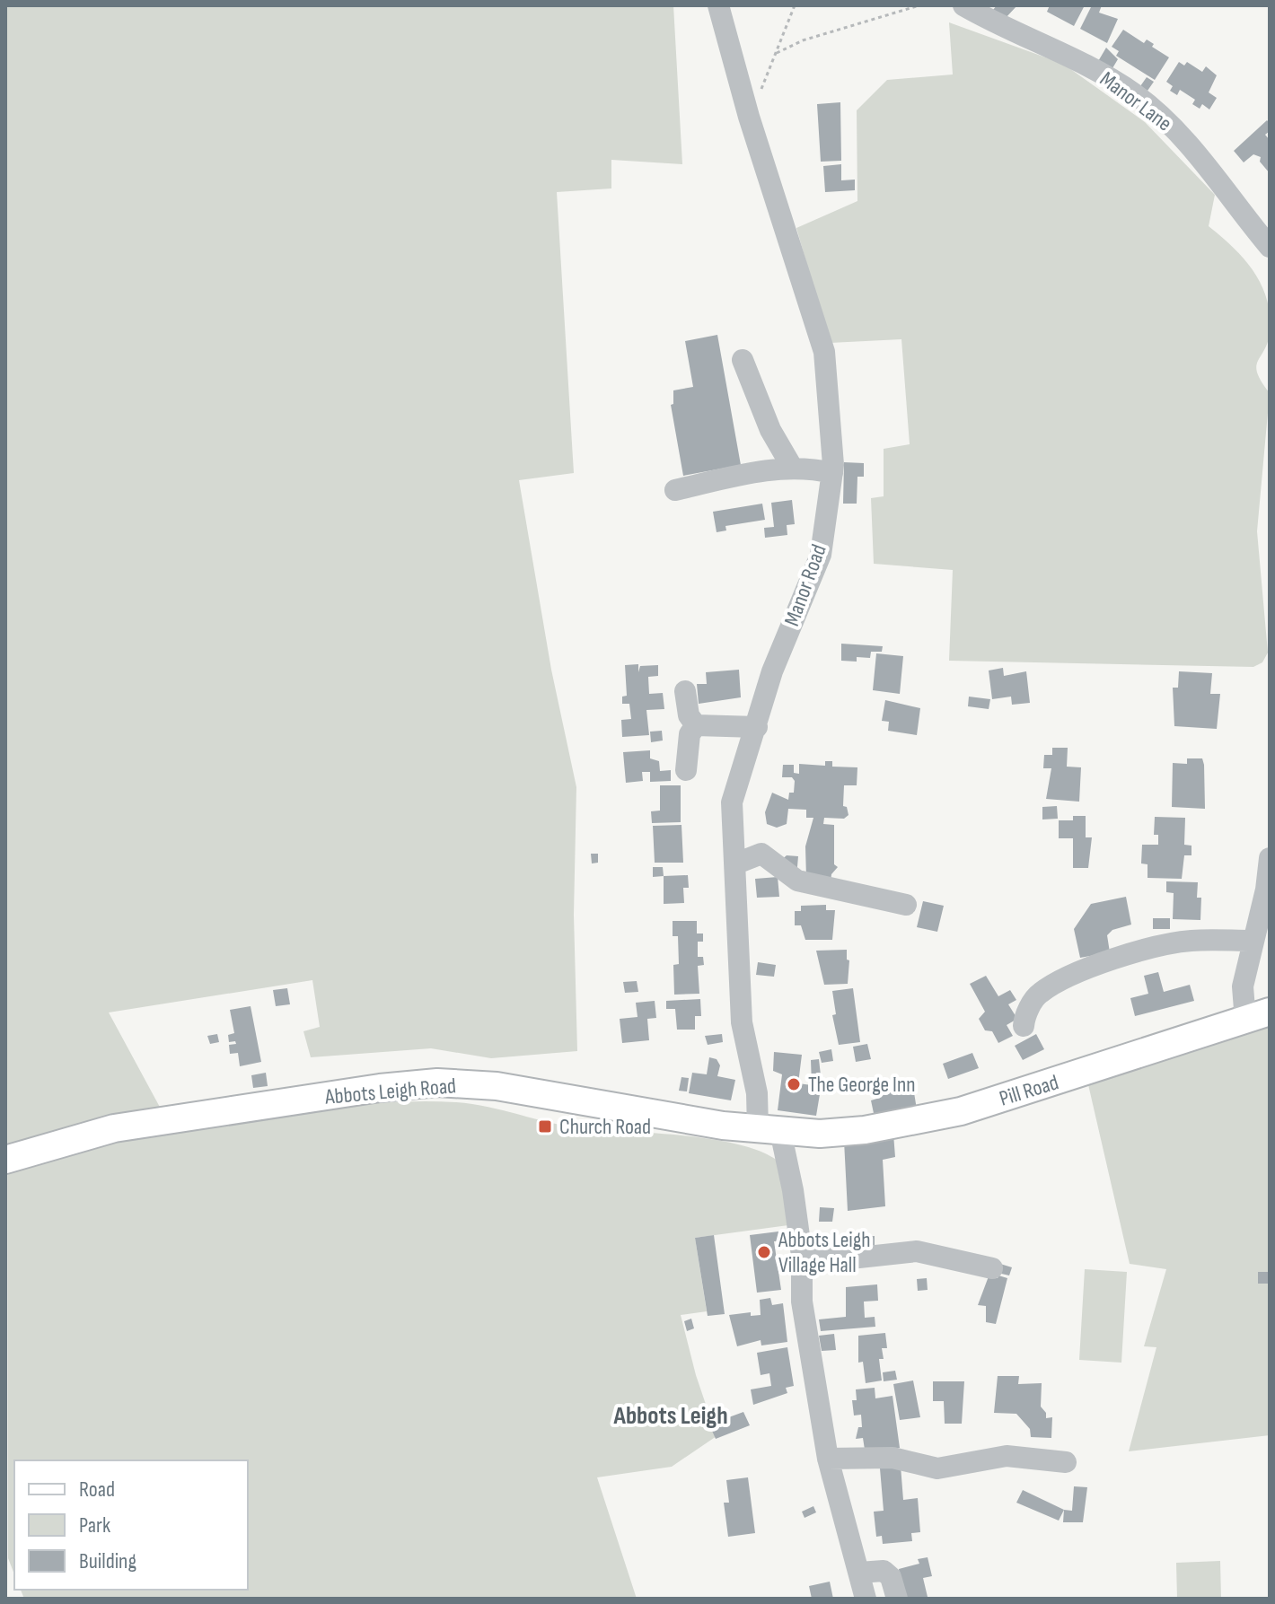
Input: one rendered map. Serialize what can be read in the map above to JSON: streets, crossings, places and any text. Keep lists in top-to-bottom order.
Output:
{
  "streets": {
    "main road": ["Pill Road", "Abbots Leigh Road"],
    "street": ["Manor Lane", "Manor Road"]
  },
  "crossings": [
    ["Manor Road", "Pill Road"],
    ["Manor Road", "Abbots Leigh Road"],
    ["Pill Road", "Abbots Leigh Road"]
  ],
  "districts": ["Abbots Leigh"],
  "places": {
    "other": ["The George Inn", "Abbots Leigh Village Hall"],
    "transit": ["Church Road"]
  },
  "legend": ["Road", "Park", "Building"]
}
